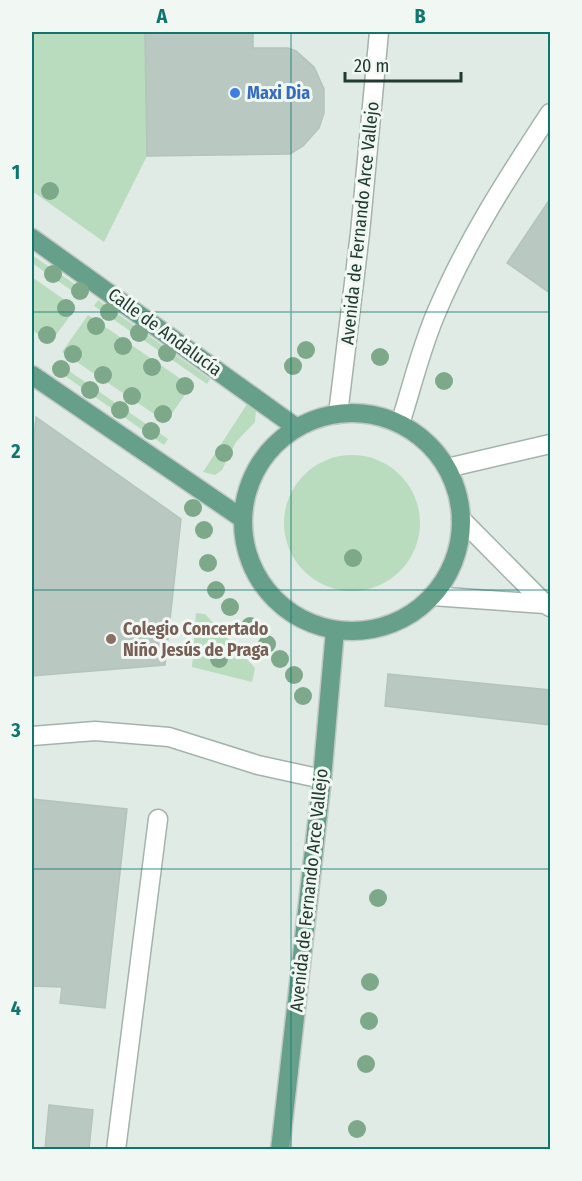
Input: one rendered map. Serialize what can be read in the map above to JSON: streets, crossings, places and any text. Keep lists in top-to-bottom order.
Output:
{
  "streets": {
    "main road": ["Avenida de Fernando Arce Vallejo", "Calle de Andalucía"]
  },
  "places": ["Maxi Dia", "Colegio Concertado Niño Jesús de Praga"],
  "scale_bar": "20 m",
  "grid": {
    "columns": ["A", "B"],
    "rows": [
      "1",
      "2",
      "3",
      "4"
    ]
  }
}
